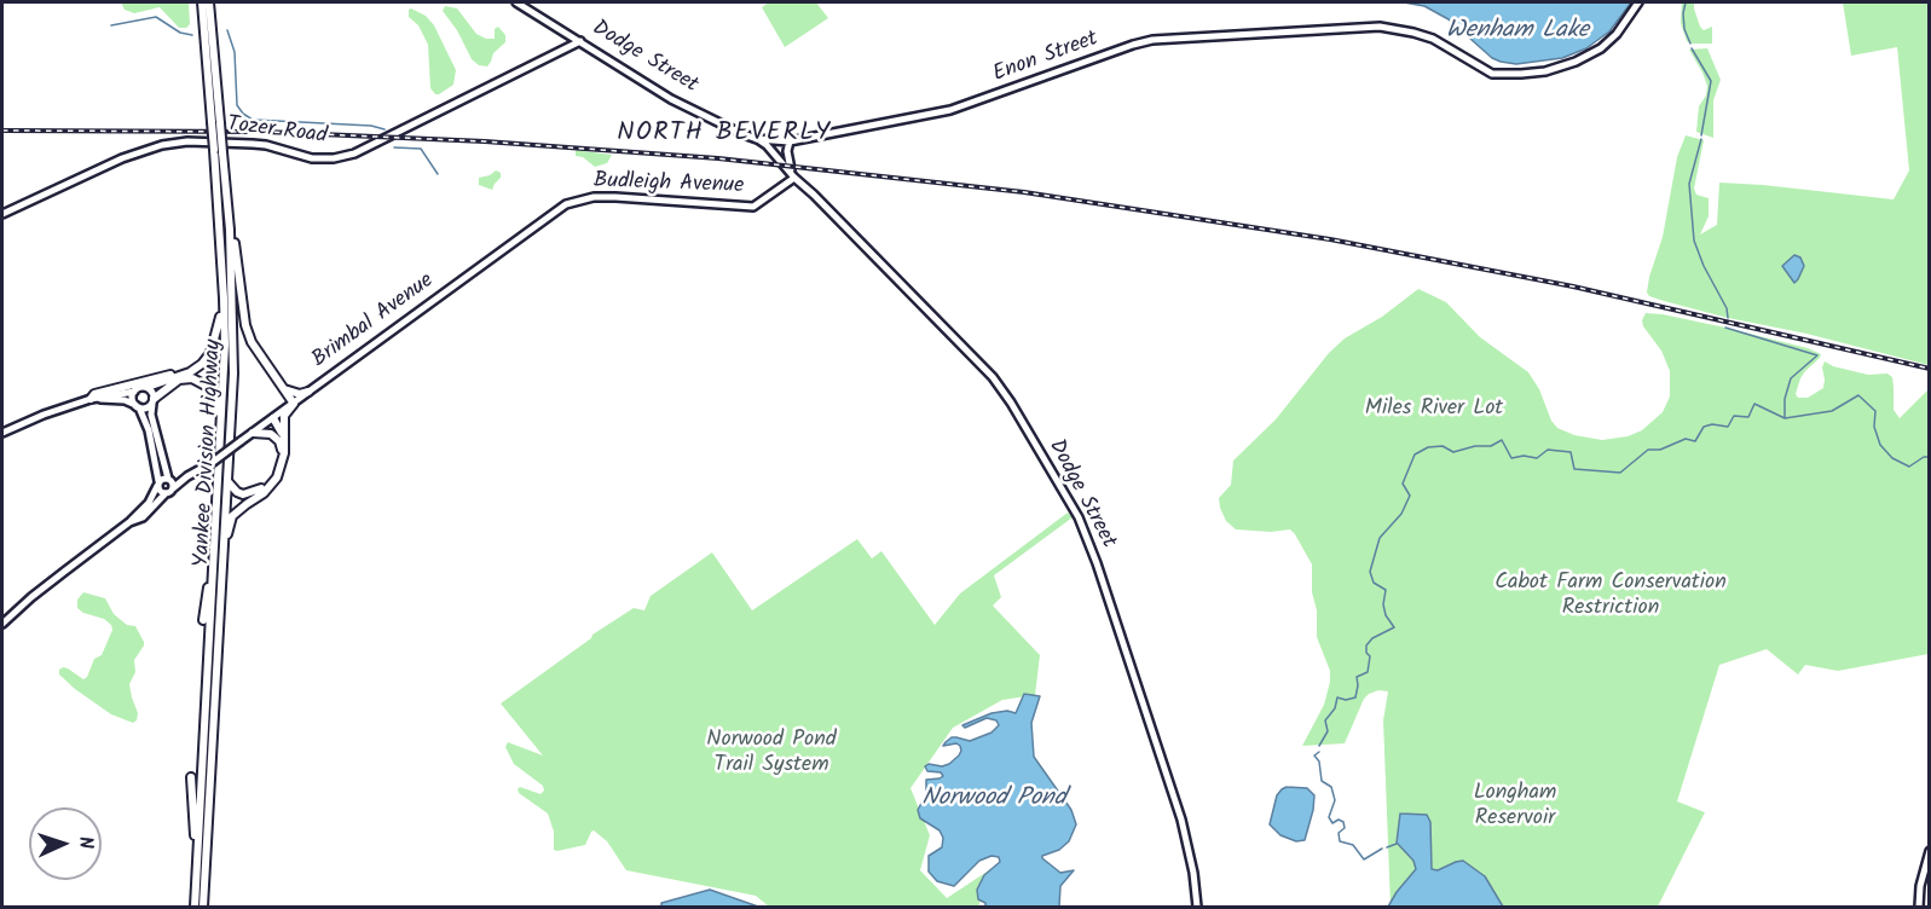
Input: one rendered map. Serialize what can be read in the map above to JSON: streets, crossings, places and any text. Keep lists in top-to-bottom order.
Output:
{
  "streets": {
    "highway": ["Yankee Division Highway"],
    "main road": [
      "Dodge Street",
      "Enon Street",
      "Tozer Road",
      "Budleigh Avenue",
      "Brimbal Avenue"
    ]
  },
  "crossings": [
    ["Dodge Street", "Enon Street"],
    ["Dodge Street", "Tozer Road"],
    ["Dodge Street", "Budleigh Avenue"],
    ["Budleigh Avenue", "Brimbal Avenue"]
  ],
  "districts": ["NORTH BEVERLY"],
  "water": ["Wenham Lake", "Norwood Pond"],
  "parks": [
    "Miles River Lot",
    "Cabot Farm Conservation Restriction",
    "Norwood Pond Trail System",
    "Longham Reservoir"
  ],
  "north": "right"
}
